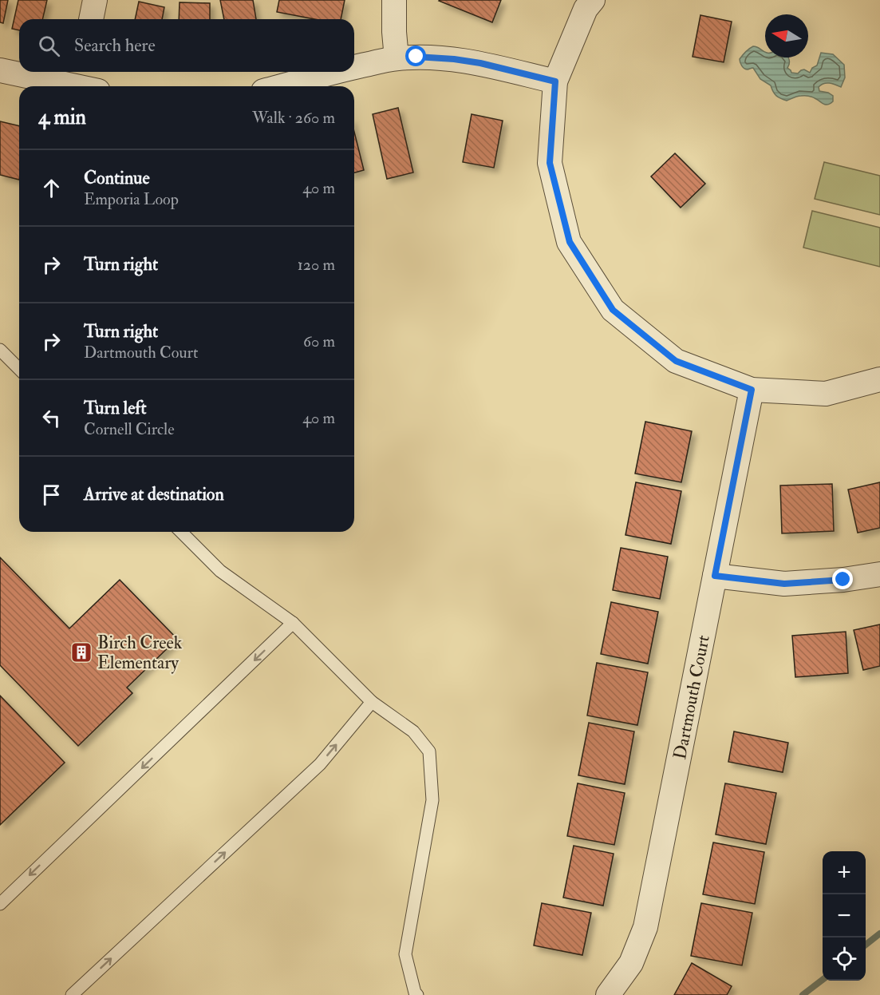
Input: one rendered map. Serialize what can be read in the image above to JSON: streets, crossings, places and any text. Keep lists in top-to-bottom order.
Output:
{
  "streets": {
    "street": ["Dartmouth Court"]
  },
  "places": {
    "building": ["Birch Creek Elementary"]
  },
  "north": "left",
  "page": {
    "search": "Search here",
    "heading": ["4 min", "Walk · 260 m"],
    "list": [
      ["Continue", "Emporia Loop", "40 m"],
      ["Turn right", "120 m"],
      ["Turn right", "Dartmouth Court", "60 m"],
      ["Turn left", "Cornell Circle", "40 m"],
      "Arrive at destination"
    ],
    "map_buttons": ["+", "−"]
  }
}
